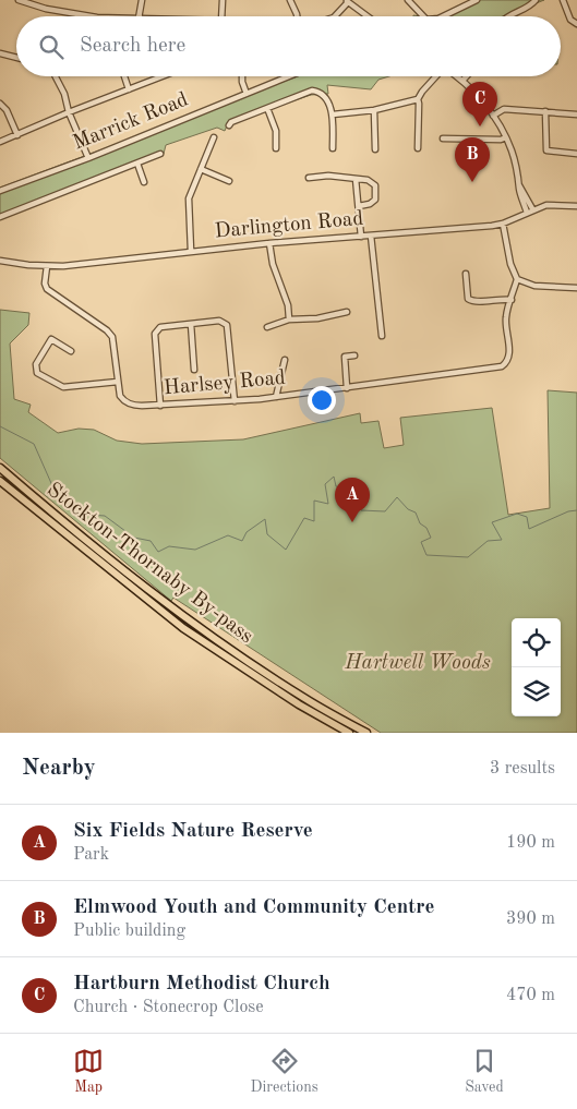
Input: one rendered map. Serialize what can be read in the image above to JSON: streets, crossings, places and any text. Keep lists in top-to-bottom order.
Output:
{
  "streets": {
    "highway": ["Stockton-Thornaby By-pass"],
    "street": ["Marrick Road", "Darlington Road", "Harlsey Road"]
  },
  "crossings": [
    ["Darlington Road", "Harlsey Road"]
  ],
  "parks": ["Hartwell Woods"],
  "page": {
    "search": "Search here",
    "pins": ["C", "B", "A"],
    "heading": ["Nearby", "3 results"],
    "list": [
      {
        "mark": "A",
        "name": "Six Fields Nature Reserve",
        "note": "Park",
        "value": "190 m"
      },
      {
        "mark": "B",
        "name": "Elmwood Youth and Community Centre",
        "note": "Public building",
        "value": "390 m"
      },
      {
        "mark": "C",
        "name": "Hartburn Methodist Church",
        "note": "Church · Stonecrop Close",
        "value": "470 m"
      }
    ],
    "nav": ["Map", "Directions", "Saved"]
  }
}
